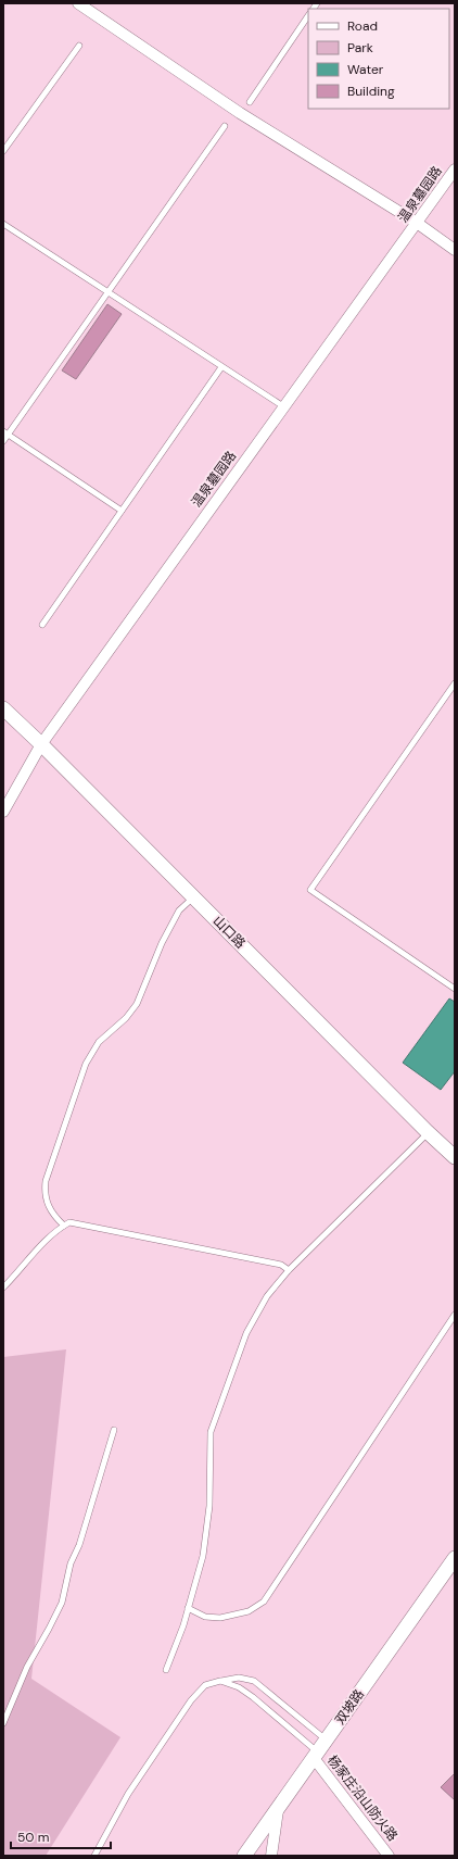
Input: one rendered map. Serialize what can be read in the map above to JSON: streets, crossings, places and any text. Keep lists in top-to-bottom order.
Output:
{
  "streets": {
    "street": [
      "温泉墓园路",
      "山口路",
      "双坡路",
      "杨家庄沿山防火路"
    ]
  },
  "crossings": [
    ["温泉墓园路", "山口路"],
    ["双坡路", "杨家庄沿山防火路"]
  ],
  "legend": [
    "Road",
    "Park",
    "Water",
    "Building"
  ],
  "scale_bar": "50 m"
}
